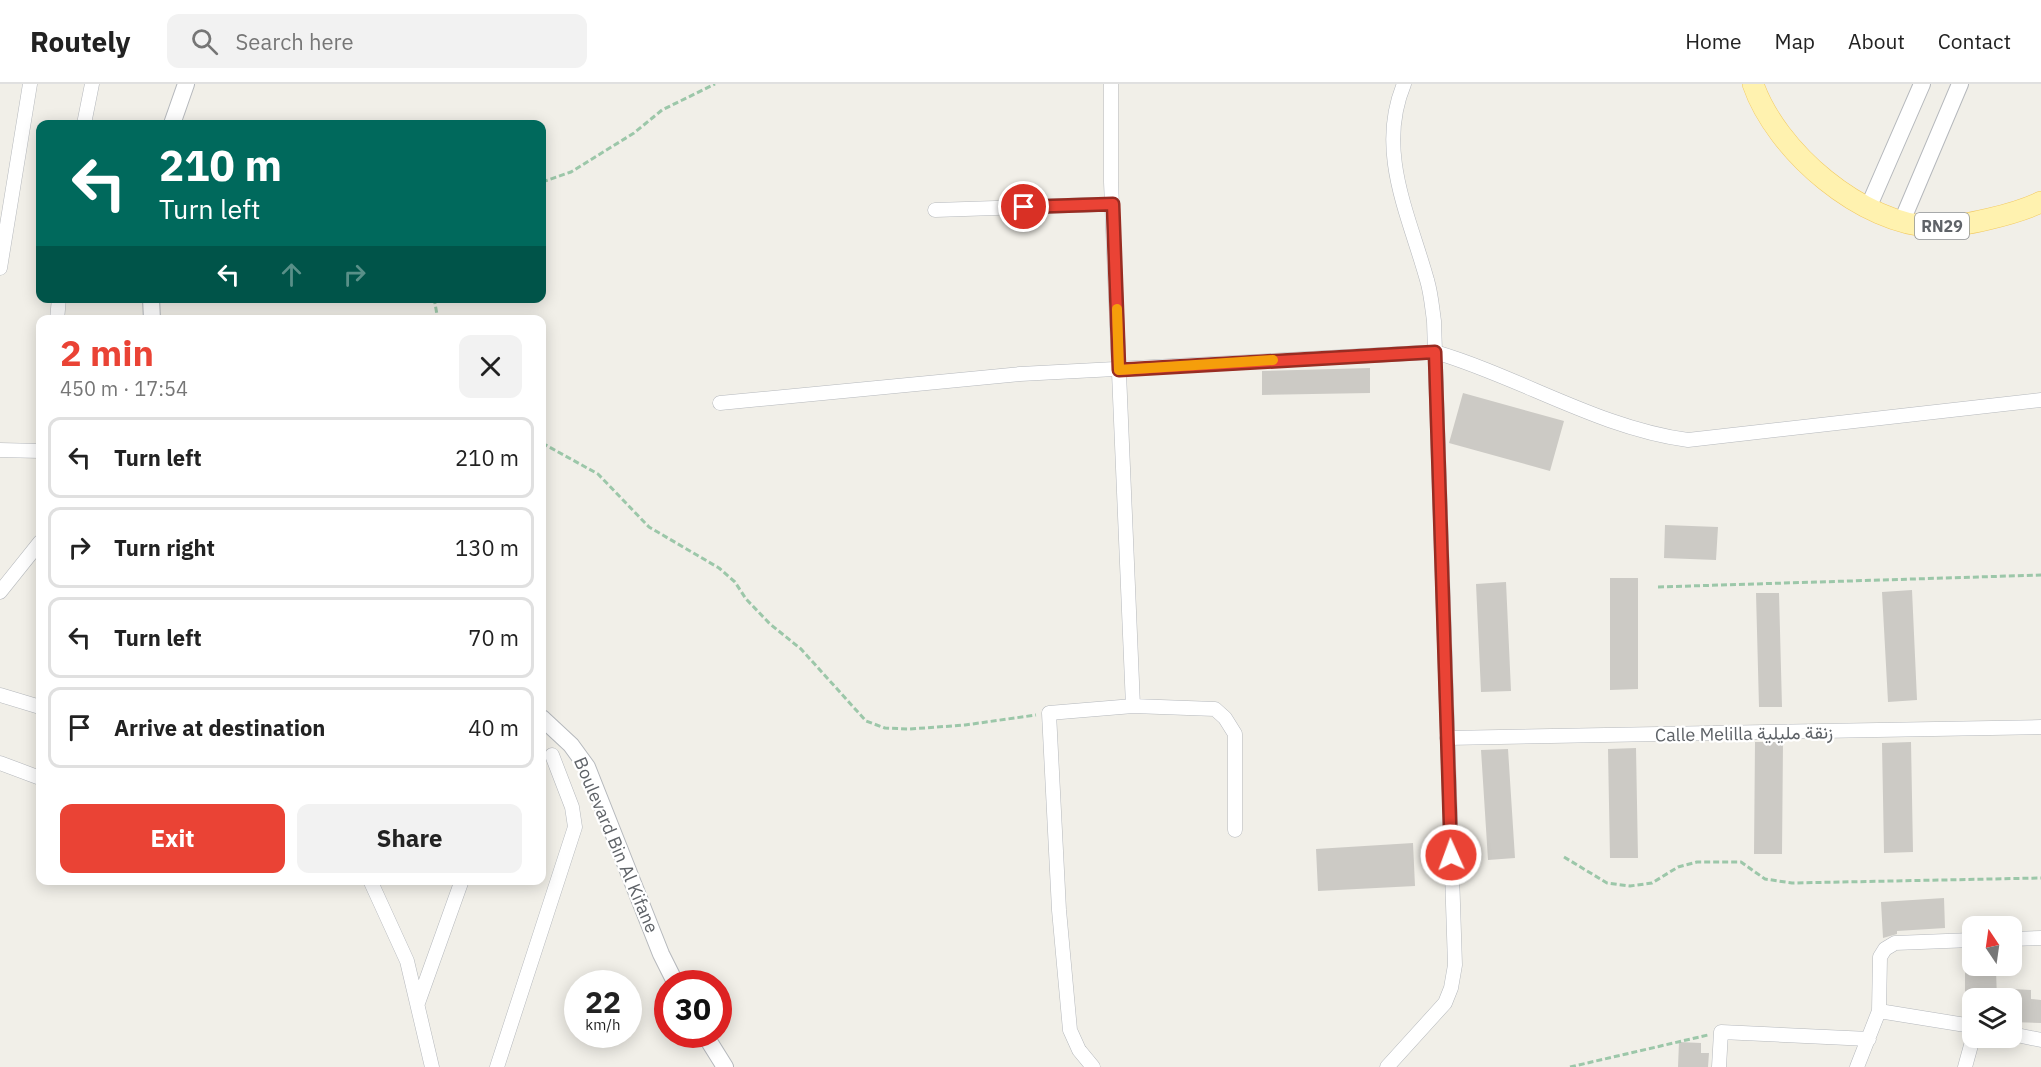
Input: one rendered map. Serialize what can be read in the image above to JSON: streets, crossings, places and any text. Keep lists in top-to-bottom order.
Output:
{
  "streets": {
    "main road": ["RN29"],
    "street": ["Calle Melilla زنقة مليلية", "Boulevard Bin Al Kifane"]
  },
  "north": "top",
  "page": {
    "header": "Routely",
    "search": "Search here",
    "nav": [
      "Home",
      "Map",
      "About",
      "Contact"
    ],
    "turn": ["210 m", "Turn left"],
    "heading": ["2 min", "450 m · 17:54"],
    "list": [
      {
        "name": "Turn left",
        "value": "210 m"
      },
      {
        "name": "Turn right",
        "value": "130 m"
      },
      {
        "name": "Turn left",
        "value": "70 m"
      },
      {
        "name": "Arrive at destination",
        "value": "40 m"
      }
    ],
    "buttons": ["Exit", "Share"],
    "speed": "22 km/h",
    "limit": "30"
  }
}
